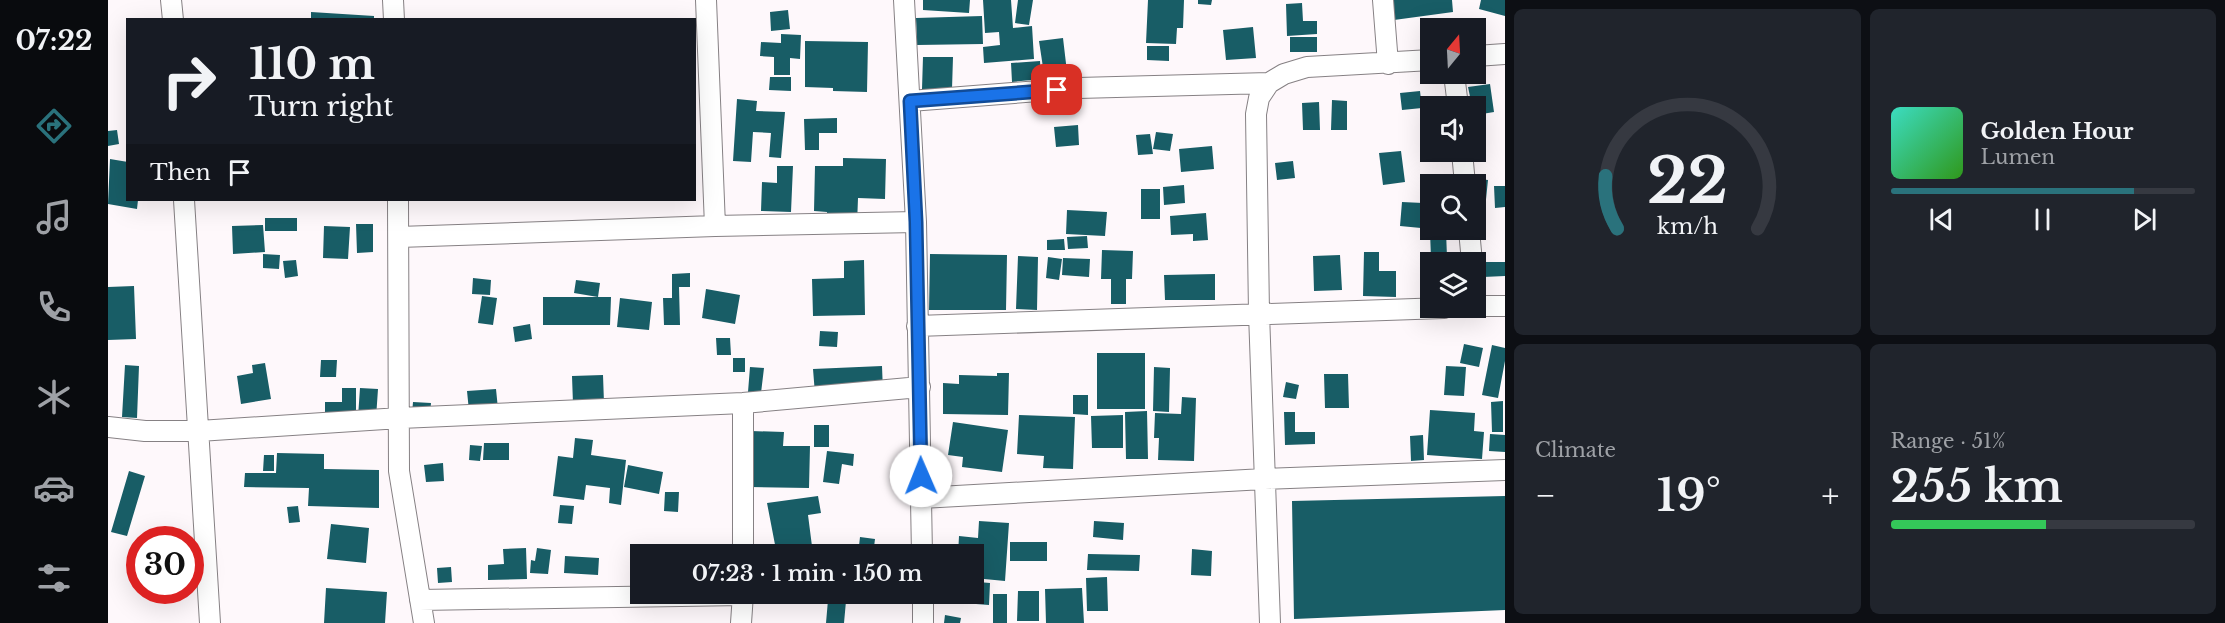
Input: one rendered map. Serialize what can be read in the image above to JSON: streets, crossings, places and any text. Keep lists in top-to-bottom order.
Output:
{
  "north": "top",
  "page": {
    "tabs": "07:22",
    "turn": ["110 m", "Turn right"],
    "song": ["Golden Hour", "Lumen"],
    "then": "Then",
    "tile": [
      "Climate",
      ["Range · 51%", "255 km"]
    ],
    "heat": ["−", "19°", "+"],
    "limit": "30",
    "trip": "07:23 · 1 min · 150 m",
    "gauge": ["22", "km/h"]
  }
}
